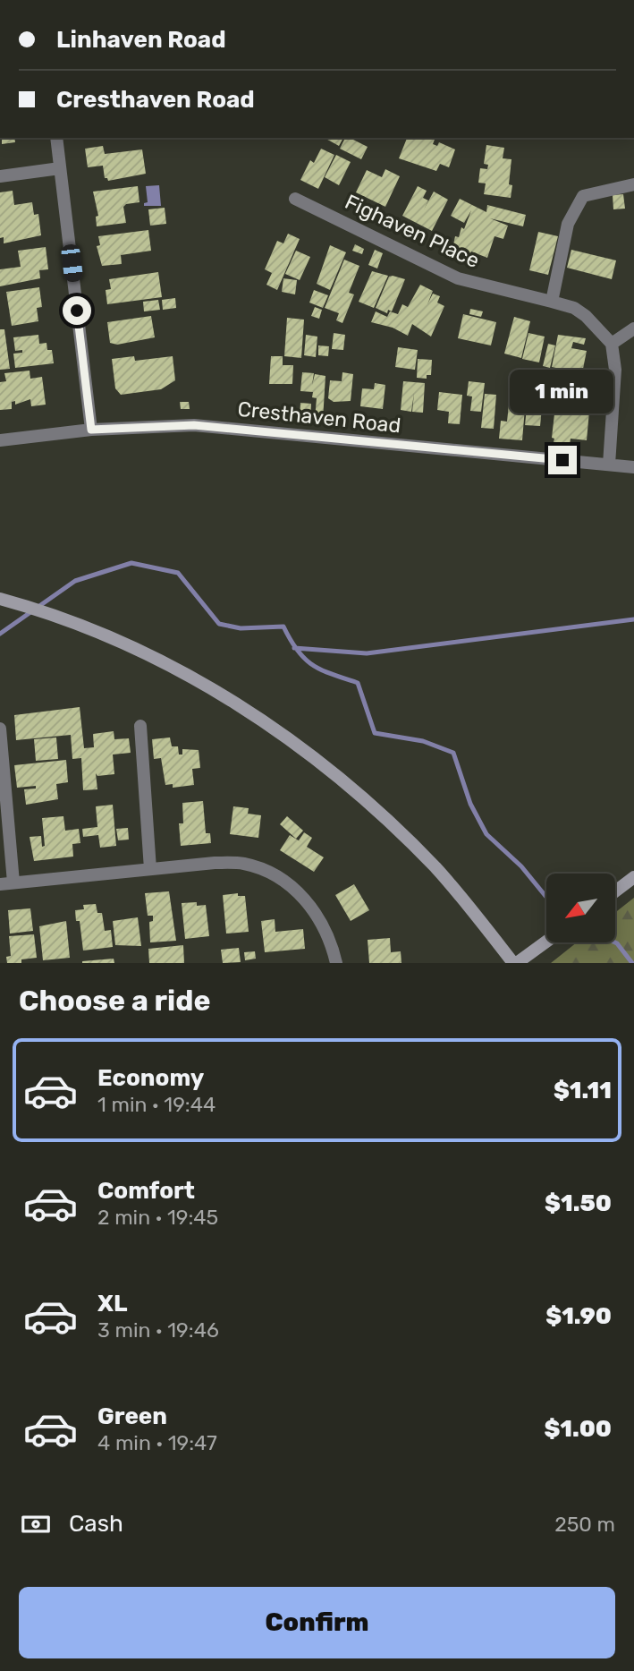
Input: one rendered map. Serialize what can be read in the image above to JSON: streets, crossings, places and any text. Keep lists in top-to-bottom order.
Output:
{
  "streets": {
    "street": ["Fighaven Place", "Cresthaven Road"]
  },
  "north": "bottom left",
  "page": {
    "banner": ["Linhaven Road", "Cresthaven Road"],
    "bubble": "1 min",
    "heading": "Choose a ride",
    "list": [
      {
        "name": "Economy",
        "note": "1 min · 19:44",
        "value": "$1.11"
      },
      {
        "name": "Comfort",
        "note": "2 min · 19:45",
        "value": "$1.50"
      },
      {
        "name": "XL",
        "note": "3 min · 19:46",
        "value": "$1.90"
      },
      {
        "name": "Green",
        "note": "4 min · 19:47",
        "value": "$1.00"
      }
    ],
    "pay": ["Cash", "250 m"],
    "buttons": "Confirm"
  }
}
